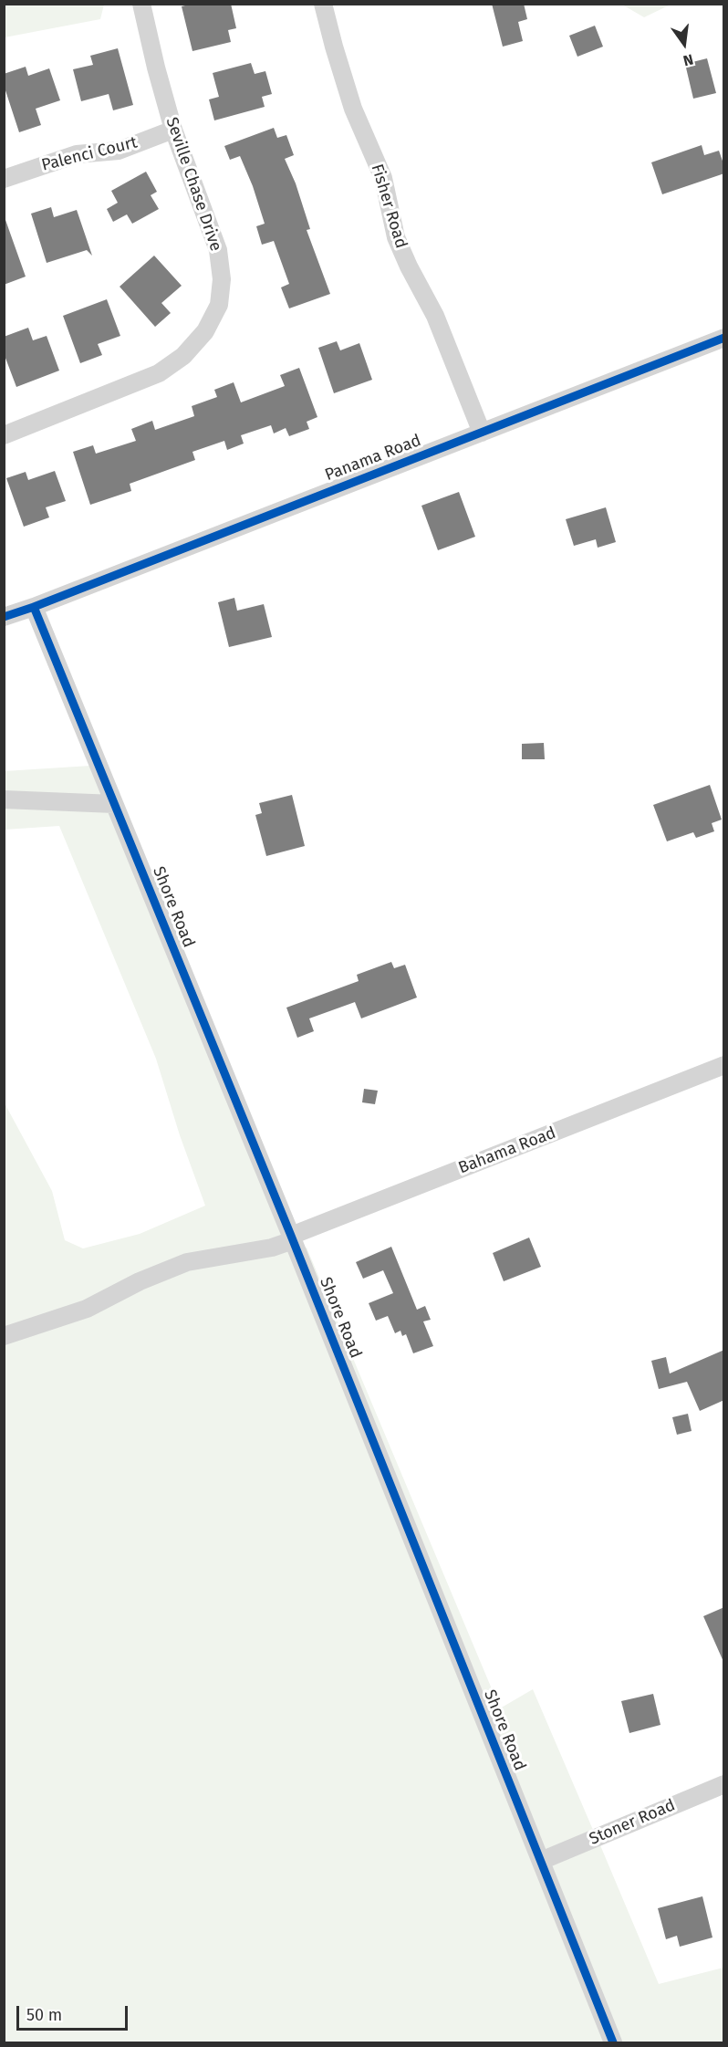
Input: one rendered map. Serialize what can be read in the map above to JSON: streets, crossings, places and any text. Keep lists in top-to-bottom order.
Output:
{
  "streets": {
    "street": [
      "Palenci Court",
      "Seville Chase Drive",
      "Fisher Road",
      "Panama Road",
      "Shore Road",
      "Bahama Road",
      "Stoner Road"
    ]
  },
  "crossings": [
    ["Palenci Court", "Seville Chase Drive"],
    ["Fisher Road", "Panama Road"],
    ["Panama Road", "Shore Road"],
    ["Shore Road", "Bahama Road"],
    ["Shore Road", "Stoner Road"]
  ],
  "scale_bar": "50 m",
  "north": "bottom"
}
